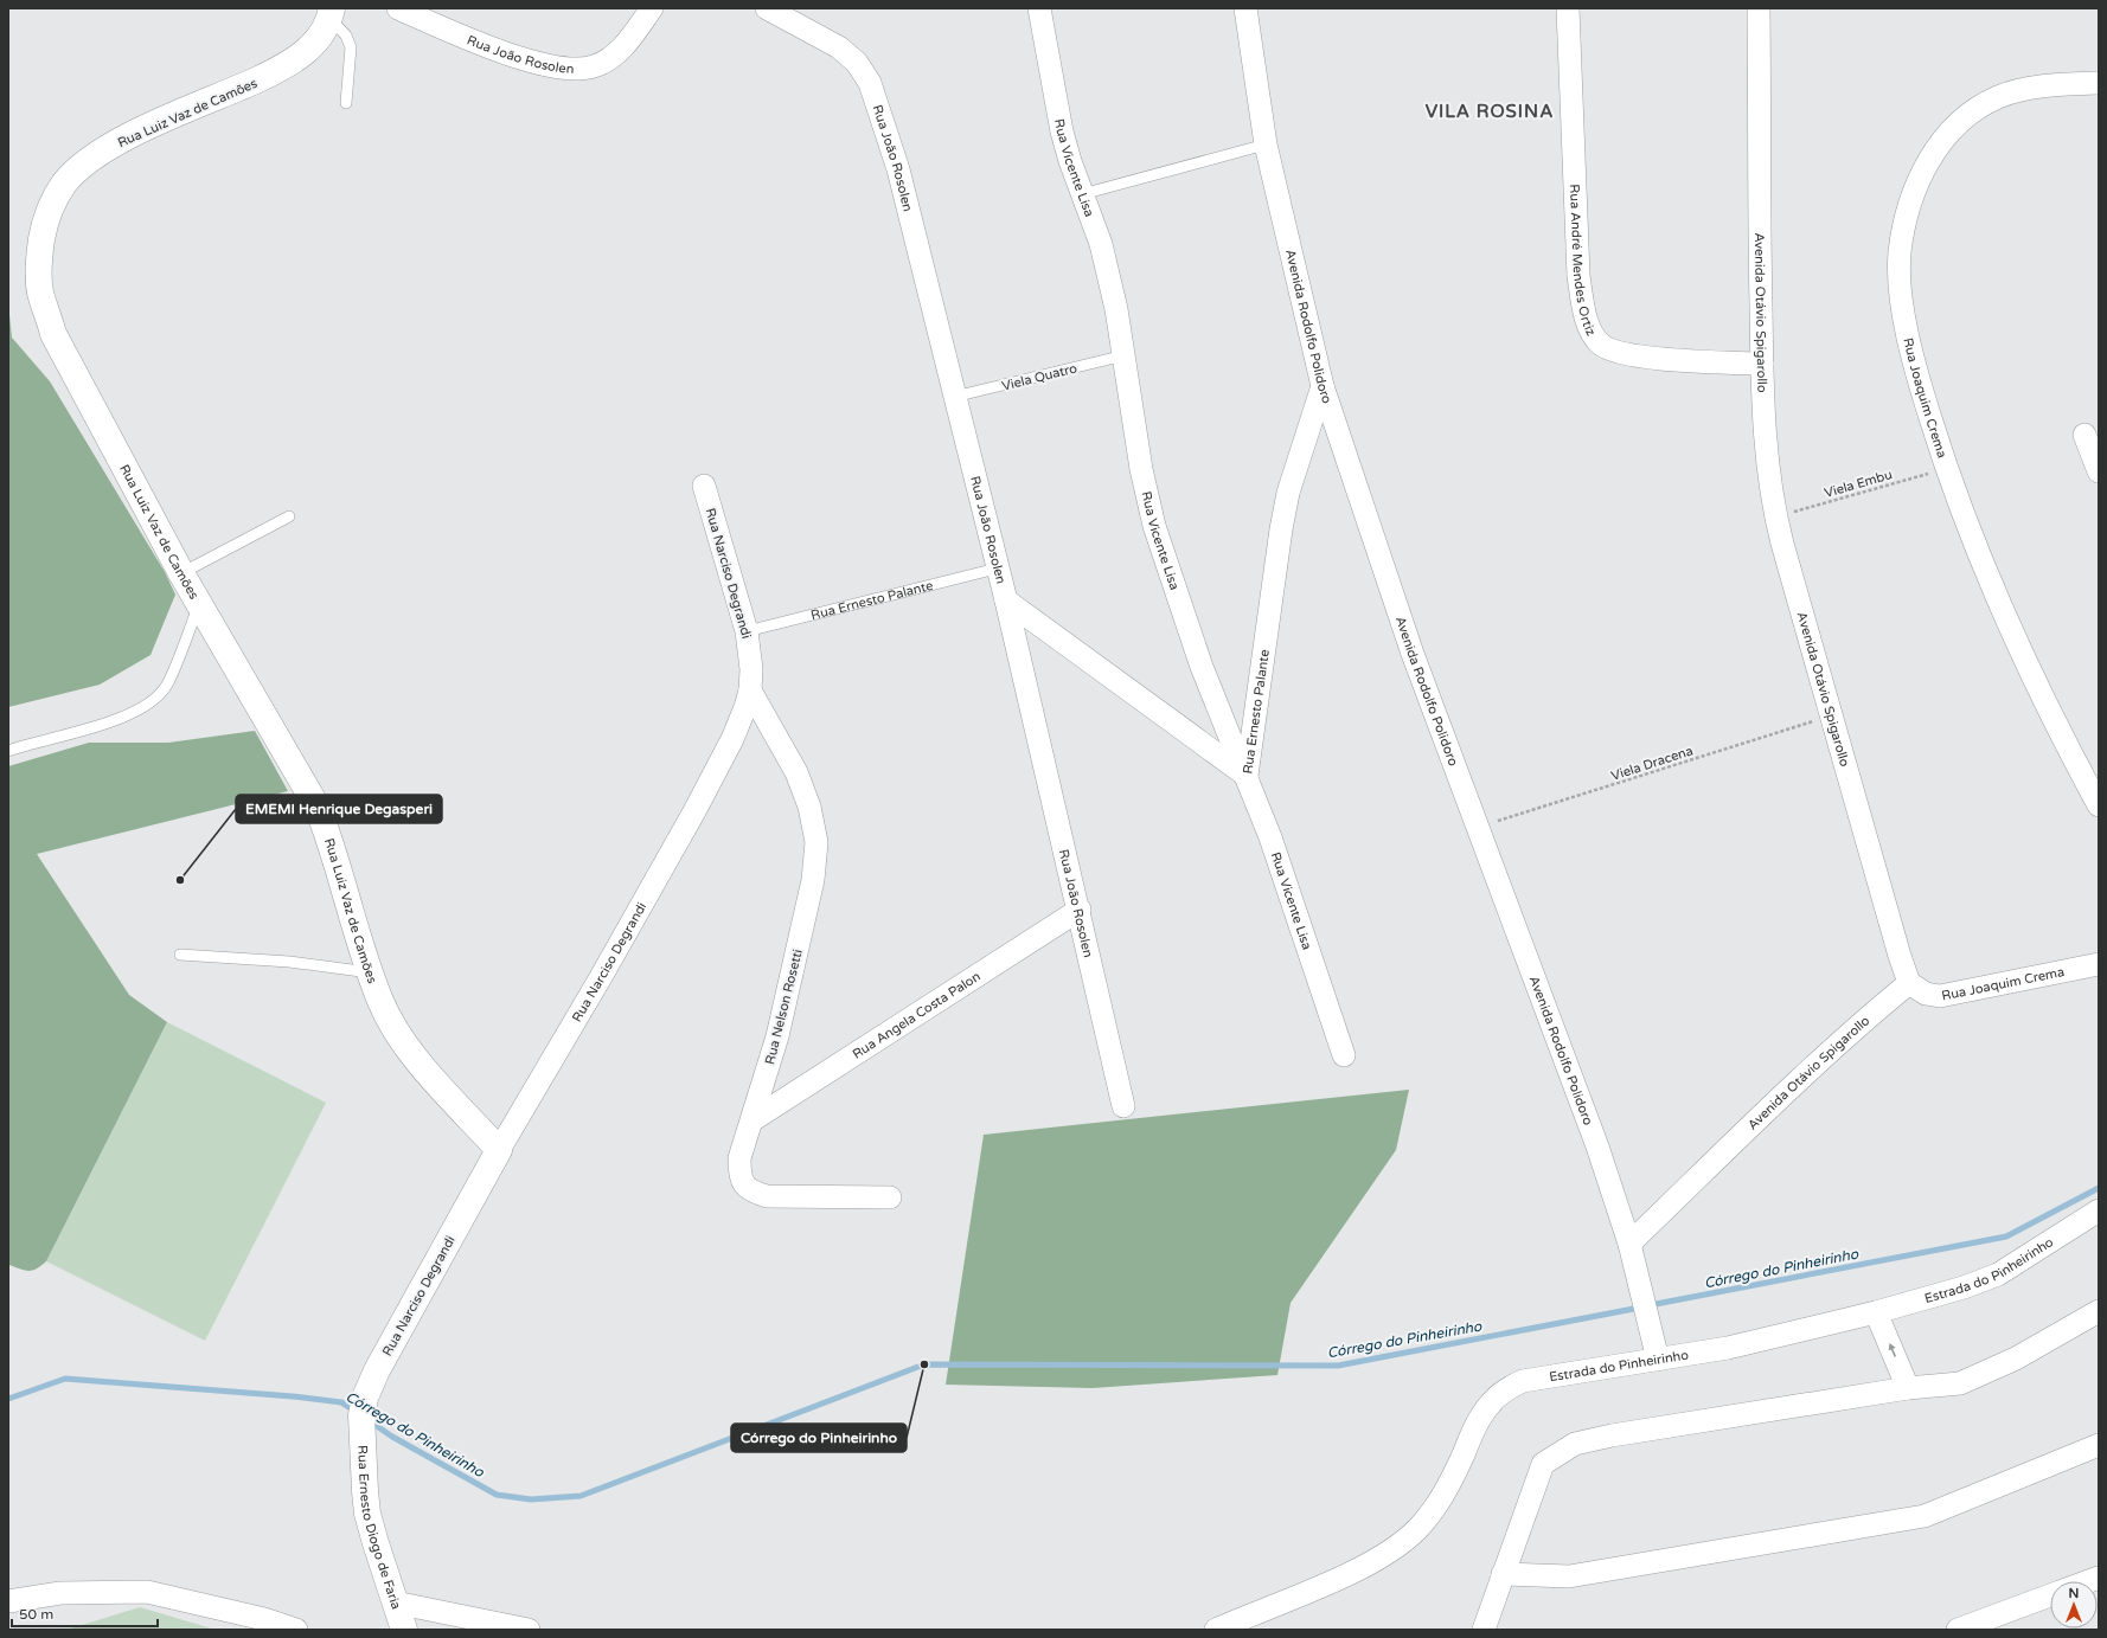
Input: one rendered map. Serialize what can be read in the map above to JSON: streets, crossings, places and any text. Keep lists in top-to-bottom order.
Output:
{
  "streets": {
    "main road": ["Rua Luiz Vaz de Camões", "Rua Narciso Degrandi", "Rua Ernesto Diogo de Faria"],
    "street": [
      "Rua João Rosolen",
      "Rua Vicente Lisa",
      "Rua André Mendes Ortiz",
      "Avenida Otávio Spigarollo",
      "Avenida Rodolfo Polidoro",
      "Rua Joaquim Crema",
      "Rua Ernesto Palante",
      "Rua Nelson Rosetti",
      "Rua Angela Costa Palon",
      "Estrada do Pinheirinho"
    ],
    "lane": ["Viela Quatro"],
    "path": ["Viela Embu", "Viela Dracena"]
  },
  "crossings": [
    ["Rua João Rosolen", "Viela Quatro"],
    ["Rua João Rosolen", "Rua Ernesto Palante"],
    ["Rua João Rosolen", "Rua Angela Costa Palon"],
    ["Rua Luiz Vaz de Camões", "Rua Narciso Degrandi"],
    ["Rua Vicente Lisa", "Viela Quatro"],
    ["Rua Vicente Lisa", "Rua Ernesto Palante"],
    ["Rua André Mendes Ortiz", "Avenida Otávio Spigarollo"],
    ["Avenida Otávio Spigarollo", "Avenida Rodolfo Polidoro"],
    ["Avenida Otávio Spigarollo", "Rua Joaquim Crema"],
    ["Avenida Otávio Spigarollo", "Viela Embu"],
    ["Avenida Otávio Spigarollo", "Viela Dracena"],
    ["Avenida Rodolfo Polidoro", "Rua Ernesto Palante"],
    ["Avenida Rodolfo Polidoro", "Viela Dracena"],
    ["Avenida Rodolfo Polidoro", "Estrada do Pinheirinho"],
    ["Rua Joaquim Crema", "Viela Embu"],
    ["Rua Narciso Degrandi", "Rua Ernesto Palante"],
    ["Rua Narciso Degrandi", "Rua Nelson Rosetti"],
    ["Rua Narciso Degrandi", "Rua Ernesto Diogo de Faria"],
    ["Rua Nelson Rosetti", "Rua Angela Costa Palon"]
  ],
  "districts": ["VILA ROSINA"],
  "water": ["Córrego do Pinheirinho"],
  "places": ["EMEMI Henrique Degasperi", "Córrego do Pinheirinho"],
  "scale_bar": "50 m",
  "north": "top"
}
